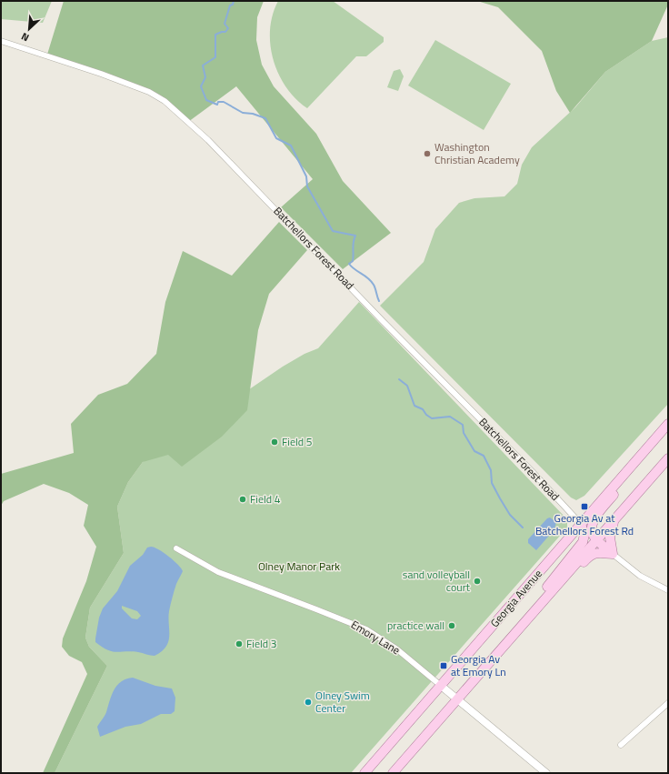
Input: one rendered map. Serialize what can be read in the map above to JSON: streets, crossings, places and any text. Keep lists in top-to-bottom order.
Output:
{
  "streets": {
    "main road": ["Georgia Avenue"],
    "street": ["Batchellors Forest Road", "Emory Lane"]
  },
  "crossings": [
    ["Batchellors Forest Road", "Georgia Avenue"],
    ["Georgia Avenue", "Emory Lane"]
  ],
  "parks": ["Olney Manor Park"],
  "places": {
    "other": [
      "Washington Christian Academy",
      "Field 5",
      "Field 4",
      "sand volleyball court",
      "practice wall",
      "Field 3",
      "Olney Swim Center"
    ],
    "transit": ["Georgia Av at Batchellors Forest Rd", "Georgia Av at Emory Ln"]
  },
  "north": "bottom left"
}
